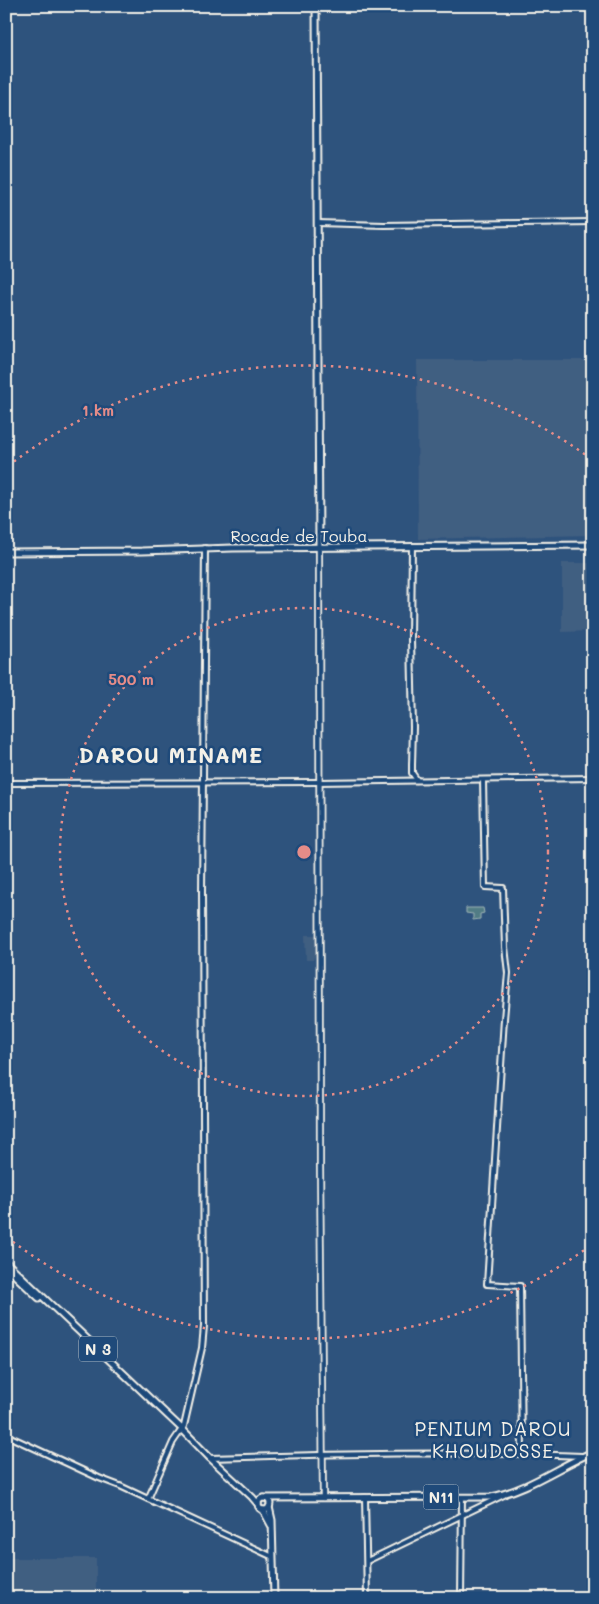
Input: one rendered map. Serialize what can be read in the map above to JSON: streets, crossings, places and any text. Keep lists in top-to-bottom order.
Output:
{
  "streets": {
    "main road": ["Rocade de Touba", "N 3", "N11"]
  },
  "districts": ["DAROU MINAME", "PENIUM DAROU KHOUDOSSE"],
  "rings": ["1 km", "500 m"]
}
